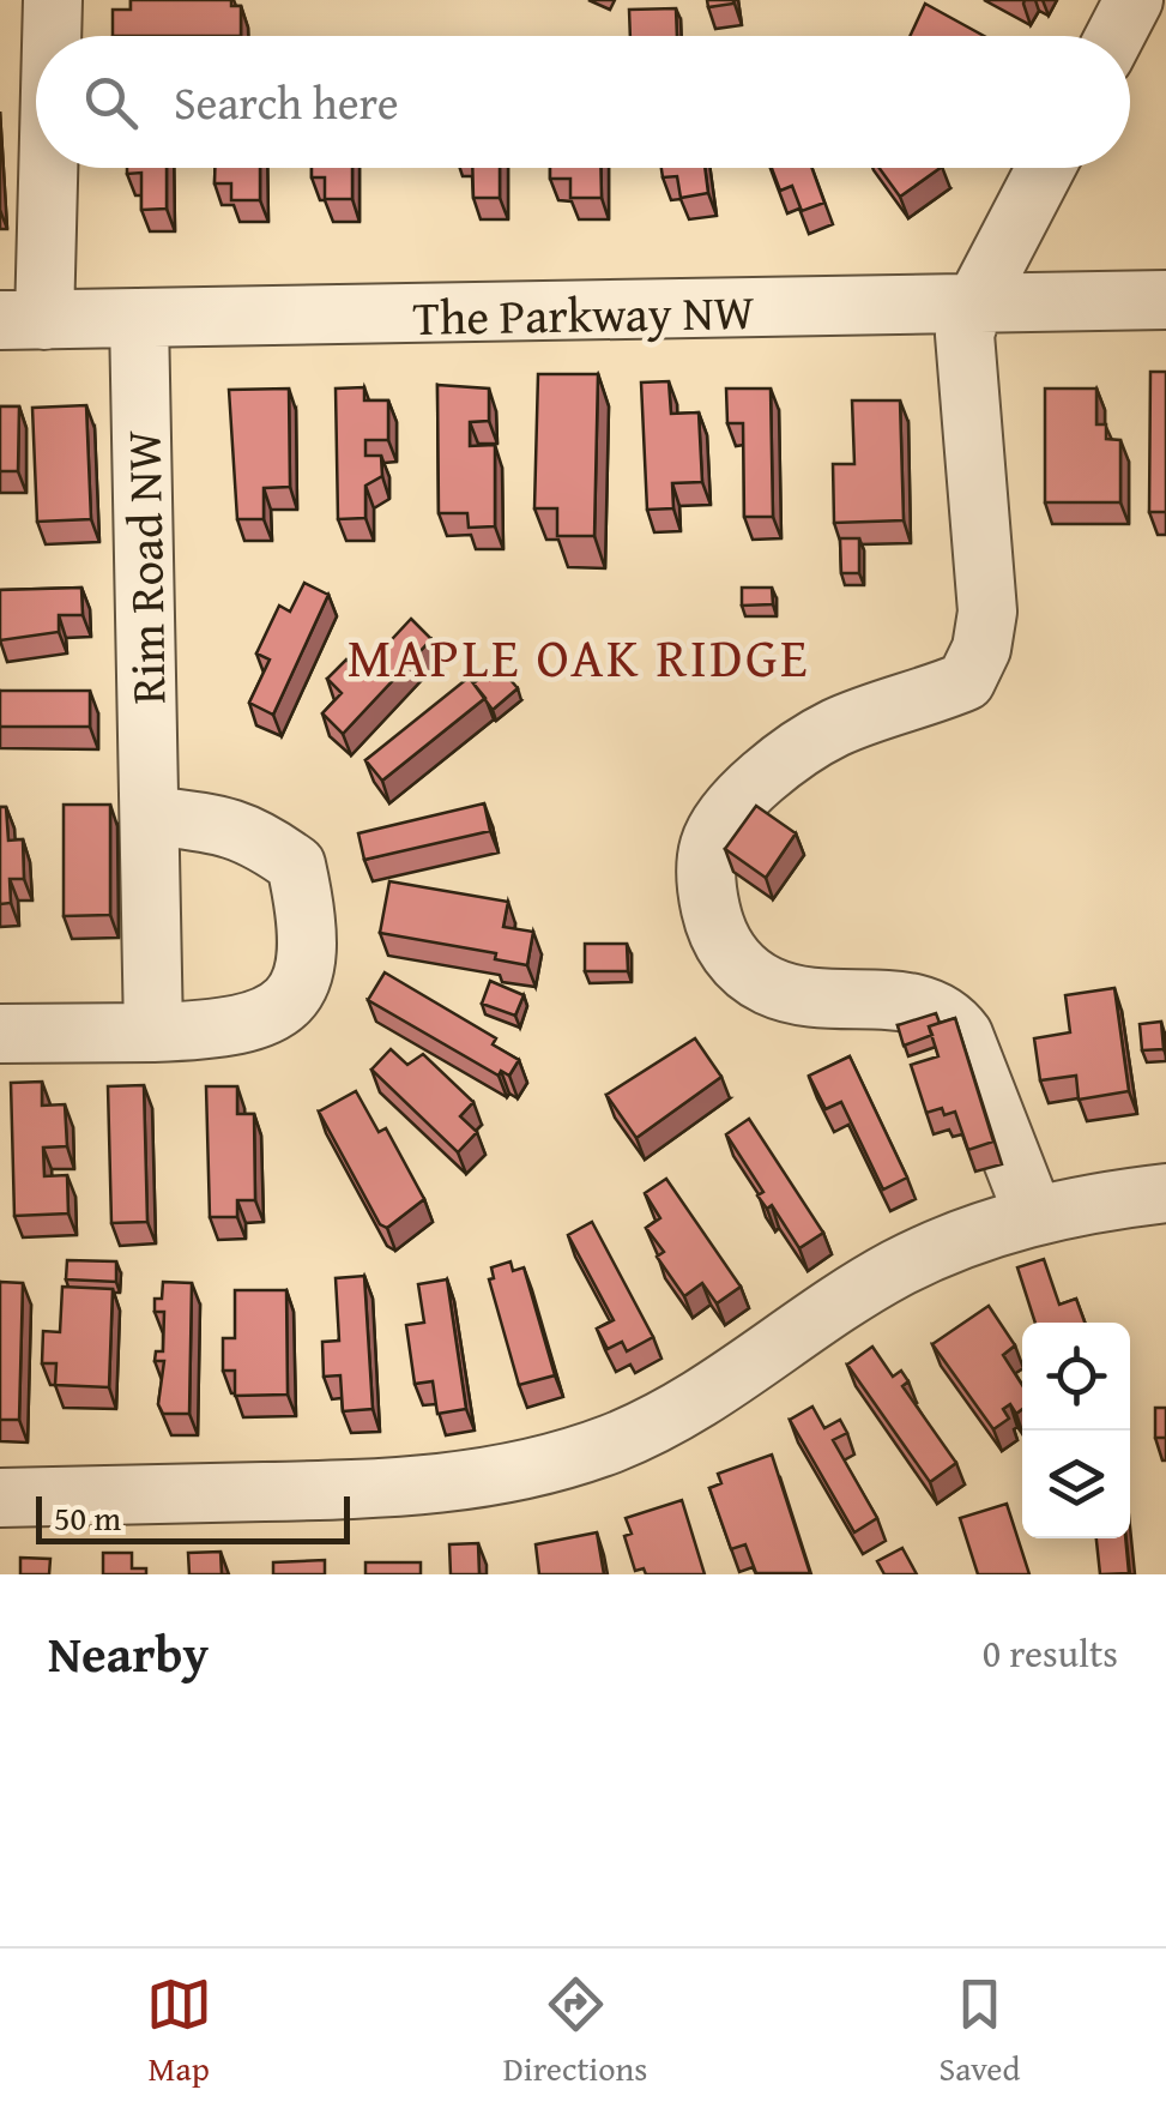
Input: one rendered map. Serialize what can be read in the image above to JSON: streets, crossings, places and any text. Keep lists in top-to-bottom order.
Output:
{
  "streets": {
    "street": ["The Parkway NW", "Rim Road NW"]
  },
  "crossings": [
    ["The Parkway NW", "Rim Road NW"]
  ],
  "districts": ["MAPLE OAK RIDGE"],
  "scale_bar": "50 m",
  "page": {
    "search": "Search here",
    "scale": "50 m",
    "heading": ["Nearby", "0 results"],
    "nav": ["Map", "Directions", "Saved"]
  }
}
